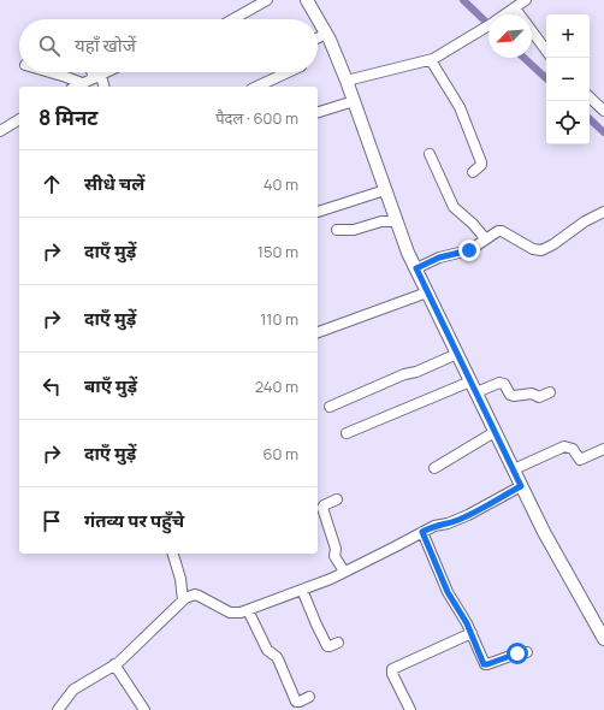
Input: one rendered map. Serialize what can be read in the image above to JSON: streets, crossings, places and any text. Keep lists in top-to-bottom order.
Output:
{
  "north": "bottom left",
  "page": {
    "map_buttons": ["+", "−"],
    "search": "यहाँ खोजें",
    "heading": ["8 मिनट", "पैदल · 600 m"],
    "list": [
      ["सीधे चलें", "40 m"],
      ["दाएँ मुड़ें", "150 m"],
      ["दाएँ मुड़ें", "110 m"],
      ["बाएँ मुड़ें", "240 m"],
      ["दाएँ मुड़ें", "60 m"],
      "गंतव्य पर पहुँचे"
    ]
  }
}
